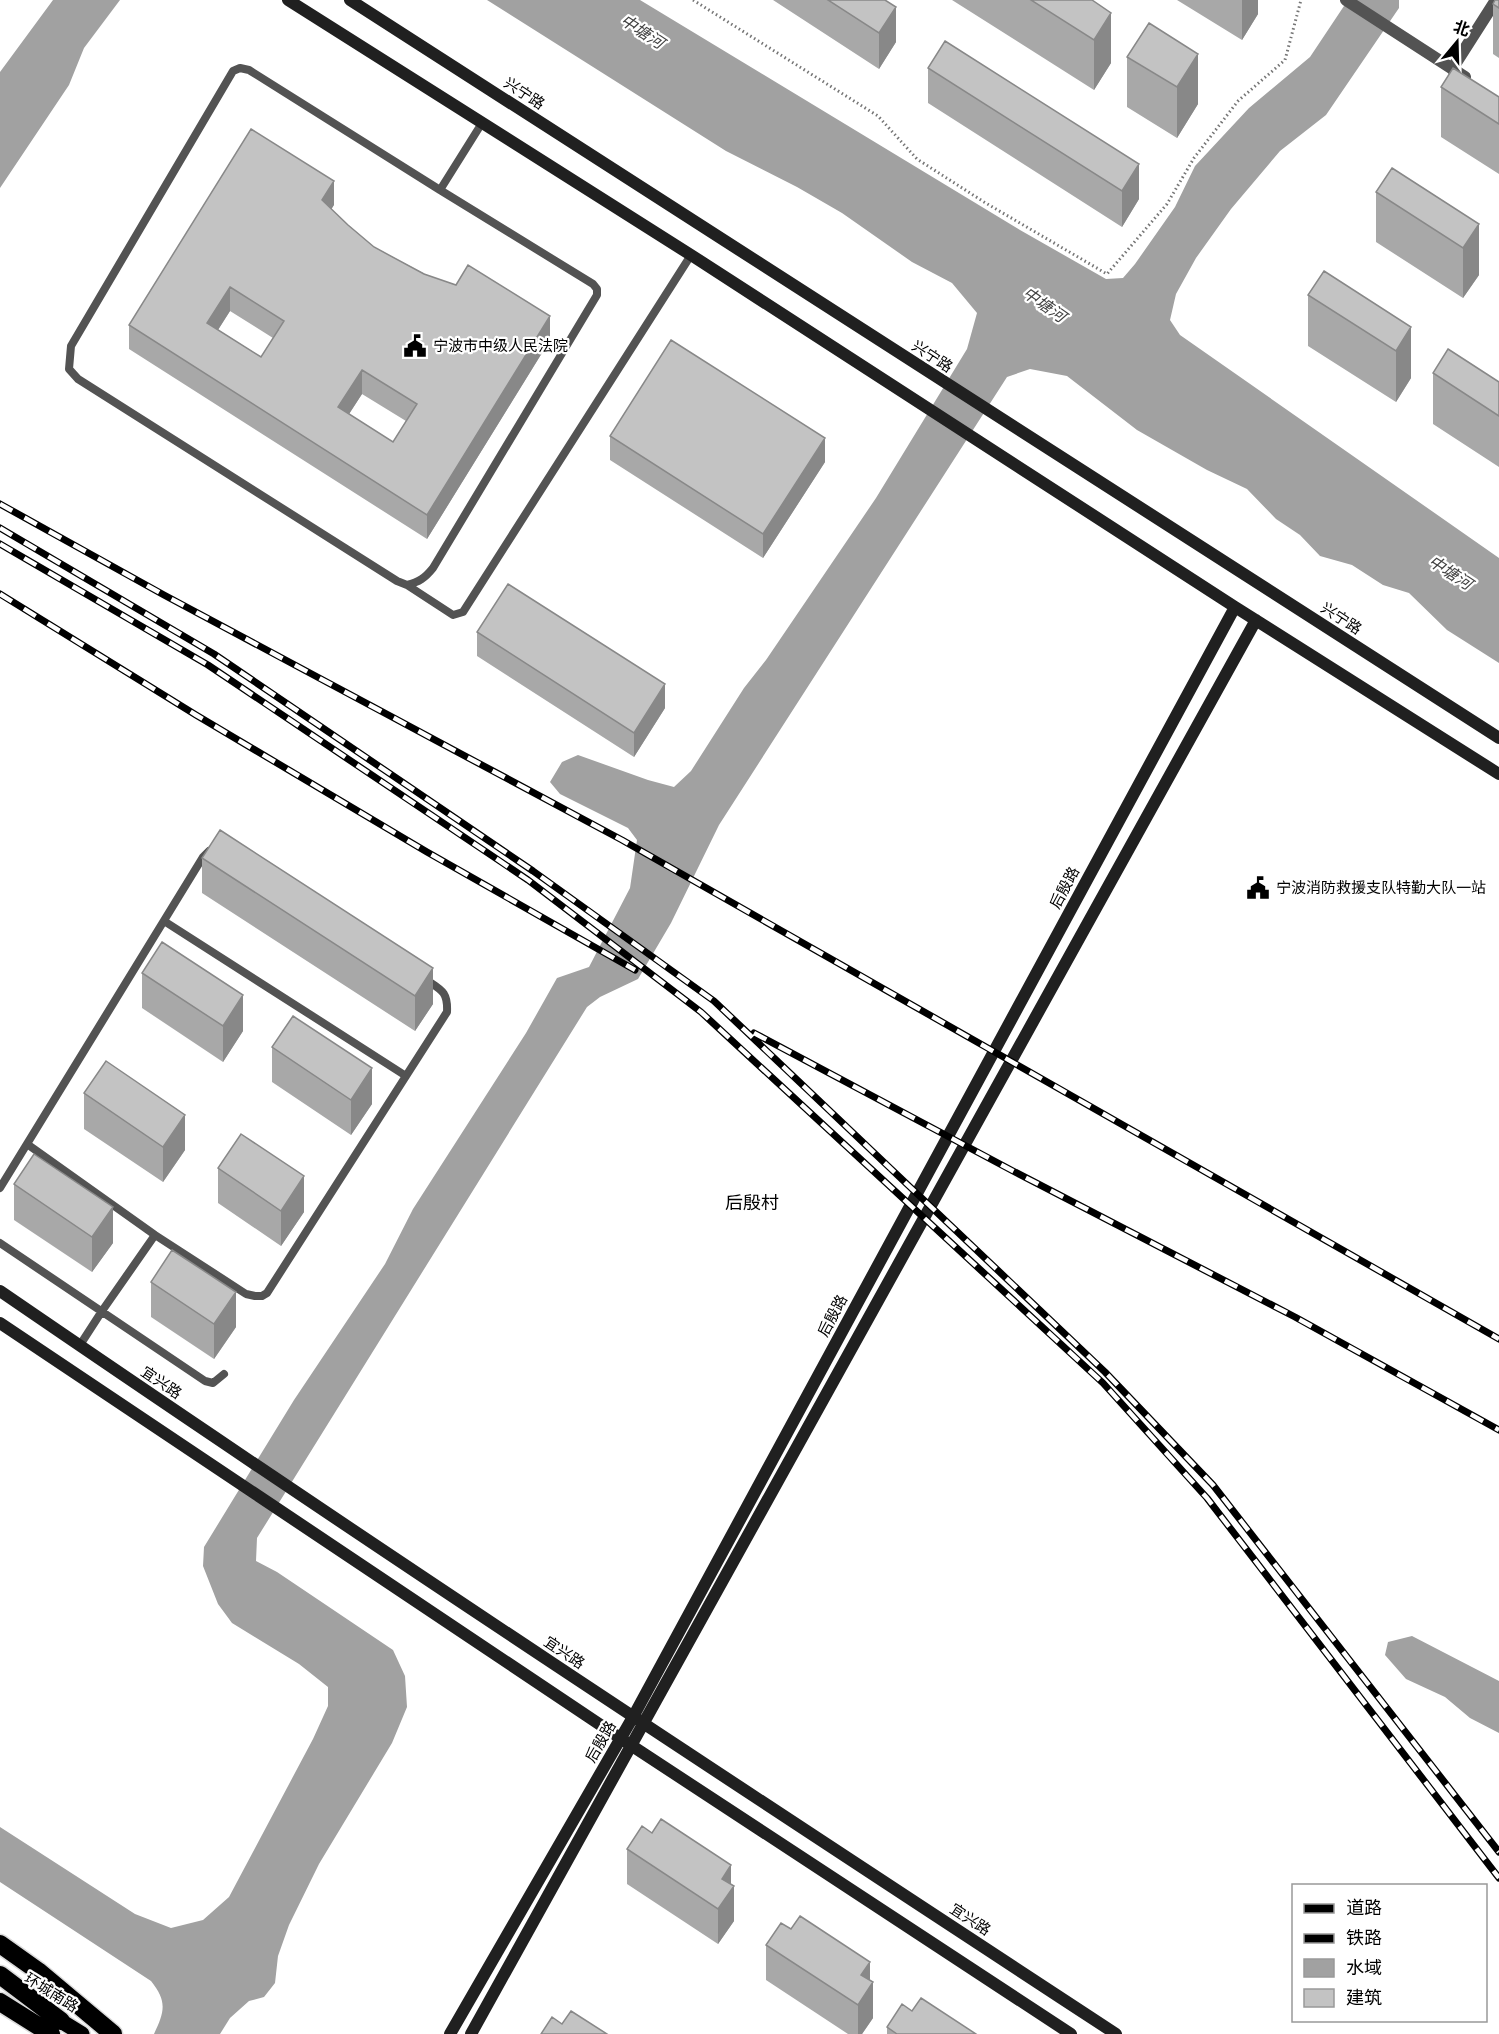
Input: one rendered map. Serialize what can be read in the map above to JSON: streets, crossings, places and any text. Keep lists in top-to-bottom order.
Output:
{
  "streets": {
    "main road": [
      "兴宁路",
      "后殷路",
      "宜兴路",
      "环城南路"
    ]
  },
  "crossings": [
    ["后殷路", "宜兴路"]
  ],
  "districts": ["后殷村"],
  "water": ["中塘河"],
  "places": {
    "public building": ["宁波市中级人民法院", "宁波消防救援支队特勤大队一站"]
  },
  "legend": [
    "道路",
    "铁路",
    "水域",
    "建筑"
  ],
  "north": "top"
}
